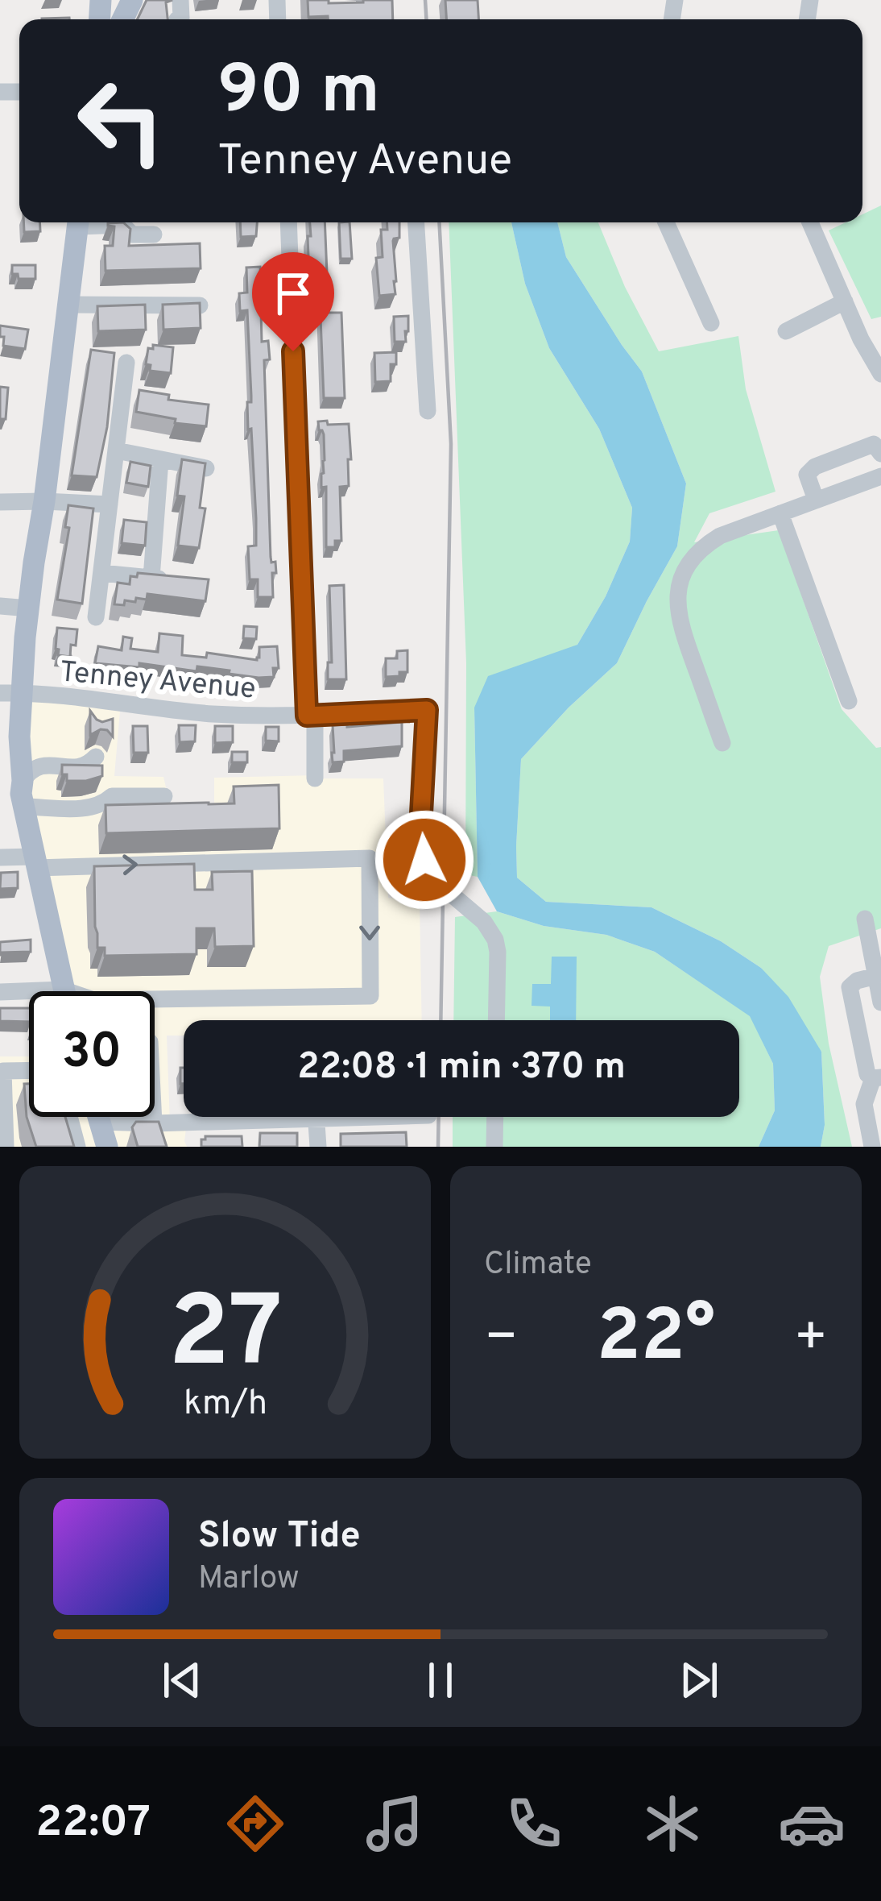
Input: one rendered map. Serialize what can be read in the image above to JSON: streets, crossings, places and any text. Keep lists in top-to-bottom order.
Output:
{
  "streets": {
    "street": ["Tenney Avenue"]
  },
  "page": {
    "turn": ["90 m", "Tenney Avenue"],
    "limit": "30",
    "trip": "22:08 · 1 min · 370 m",
    "tile": "Climate",
    "heat": ["−", "22°", "+"],
    "song": ["Slow Tide", "Marlow"],
    "tabs": "22:07",
    "gauge": ["27", "km/h"]
  }
}
